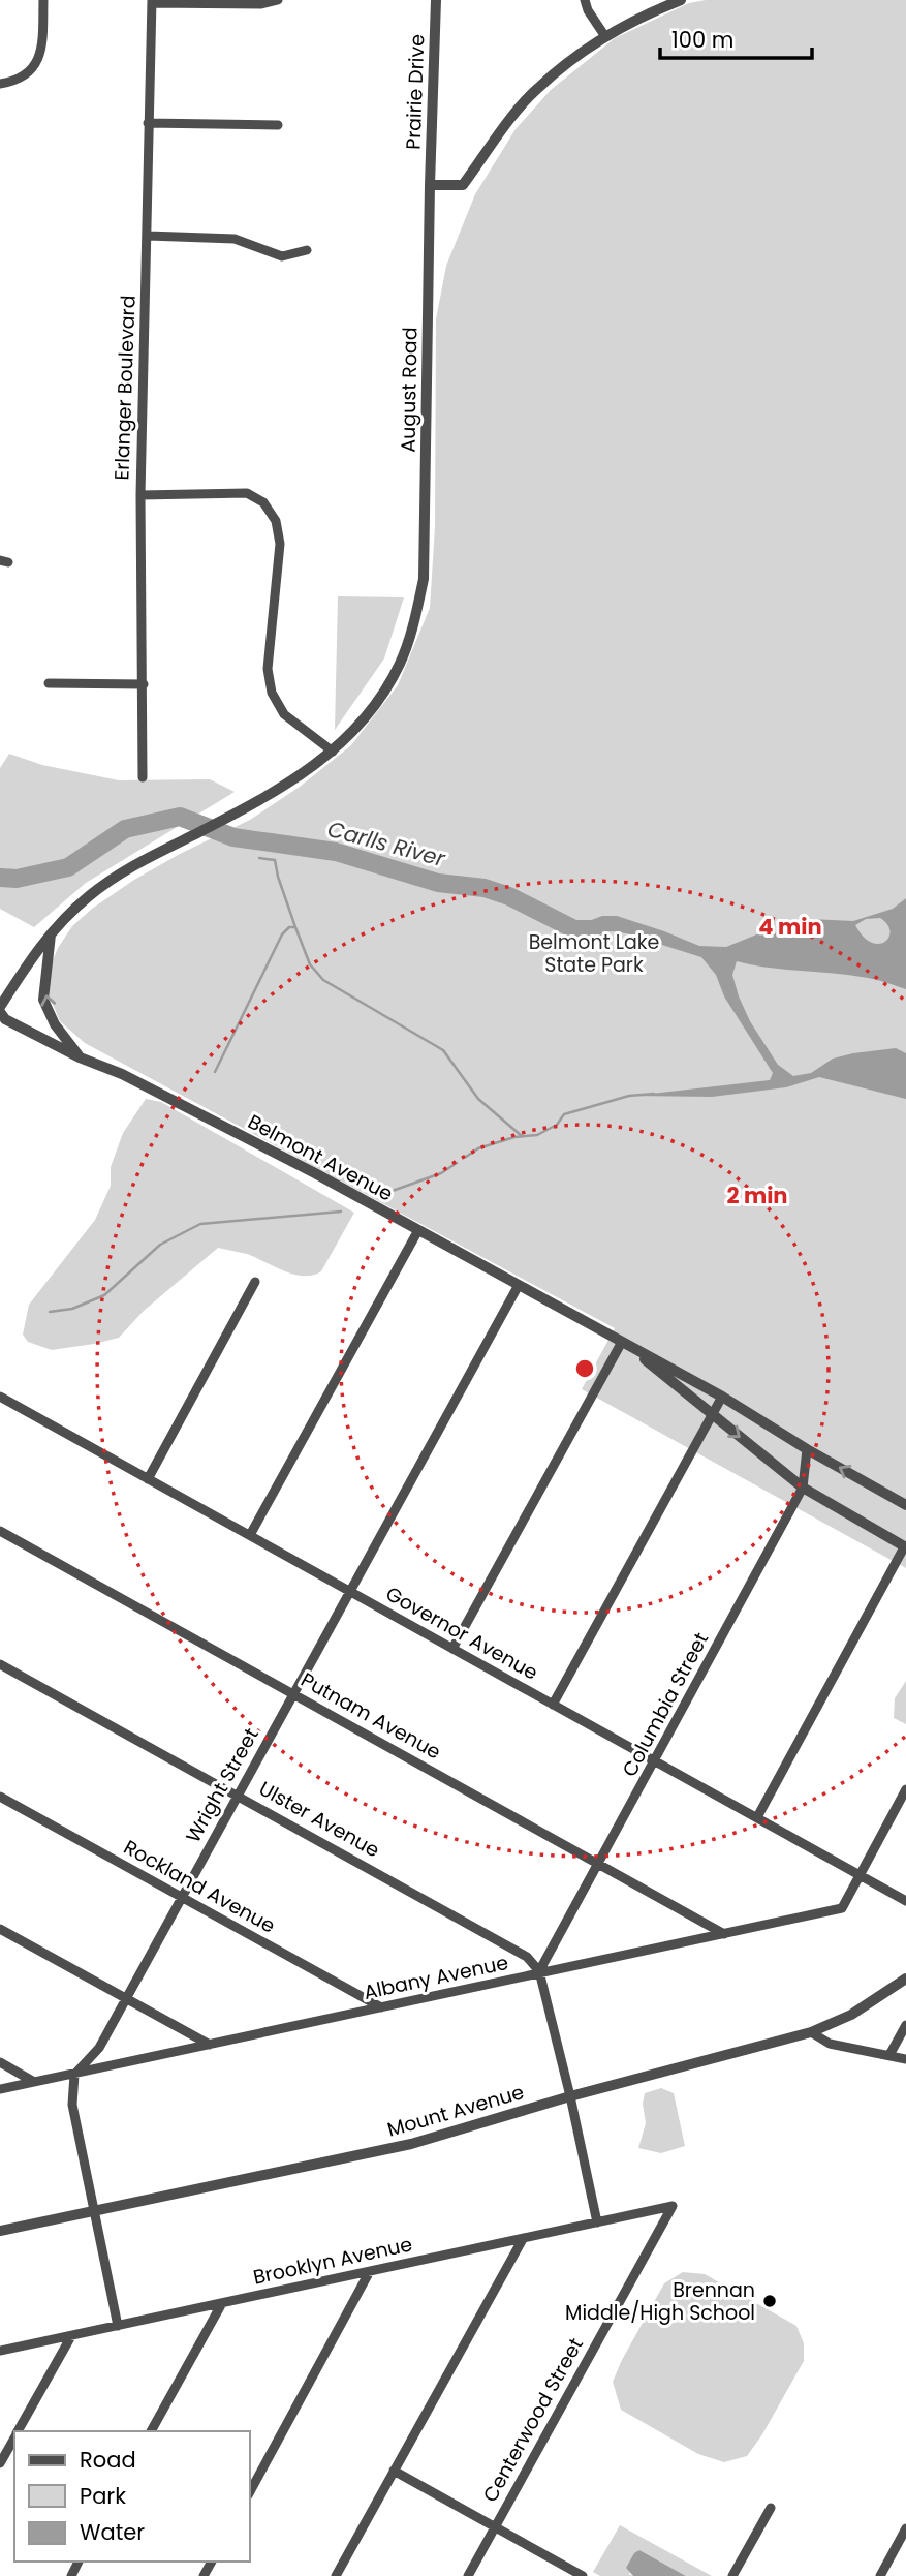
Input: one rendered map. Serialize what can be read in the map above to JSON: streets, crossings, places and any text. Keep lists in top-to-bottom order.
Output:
{
  "streets": {
    "street": [
      "Prairie Drive",
      "Erlanger Boulevard",
      "August Road",
      "Belmont Avenue",
      "Governor Avenue",
      "Columbia Street",
      "Putnam Avenue",
      "Wright Street",
      "Ulster Avenue",
      "Rockland Avenue",
      "Albany Avenue",
      "Mount Avenue",
      "Brooklyn Avenue",
      "Centerwood Street"
    ]
  },
  "crossings": [
    ["Prairie Drive", "August Road"],
    ["August Road", "Belmont Avenue"],
    ["Belmont Avenue", "Columbia Street"],
    ["Belmont Avenue", "Wright Street"],
    ["Governor Avenue", "Columbia Street"],
    ["Governor Avenue", "Wright Street"],
    ["Governor Avenue", "Albany Avenue"],
    ["Columbia Street", "Putnam Avenue"],
    ["Columbia Street", "Ulster Avenue"],
    ["Columbia Street", "Albany Avenue"],
    ["Putnam Avenue", "Wright Street"],
    ["Putnam Avenue", "Albany Avenue"],
    ["Wright Street", "Ulster Avenue"],
    ["Wright Street", "Rockland Avenue"],
    ["Wright Street", "Albany Avenue"],
    ["Ulster Avenue", "Albany Avenue"],
    ["Rockland Avenue", "Albany Avenue"],
    ["Brooklyn Avenue", "Centerwood Street"]
  ],
  "water": ["Carlls River"],
  "parks": ["Belmont Lake State Park"],
  "places": ["Brennan Middle/High School"],
  "legend": ["Road", "Park", "Water"],
  "scale_bar": "100 m",
  "rings": ["4 min", "2 min"]
}
